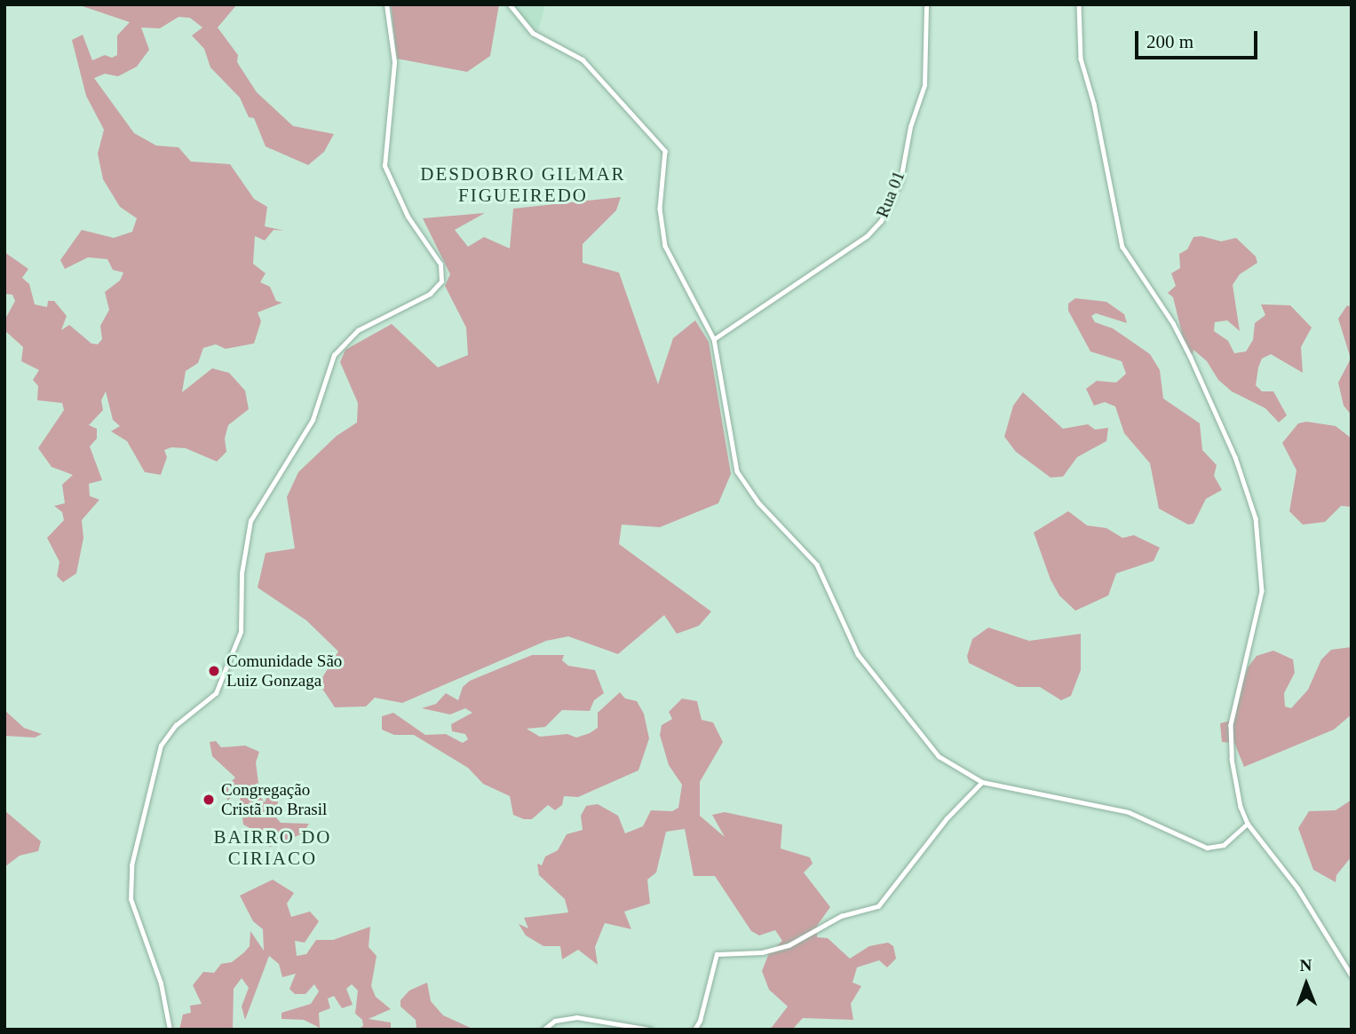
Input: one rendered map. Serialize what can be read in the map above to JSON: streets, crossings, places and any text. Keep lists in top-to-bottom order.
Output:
{
  "streets": {
    "street": ["Rua 01"]
  },
  "districts": ["DESDOBRO GILMAR FIGUEIREDO", "BAIRRO DO CIRIACO"],
  "places": ["Comunidade São Luiz Gonzaga", "Congregação Cristã no Brasil"],
  "scale_bar": "200 m",
  "north": "top"
}
